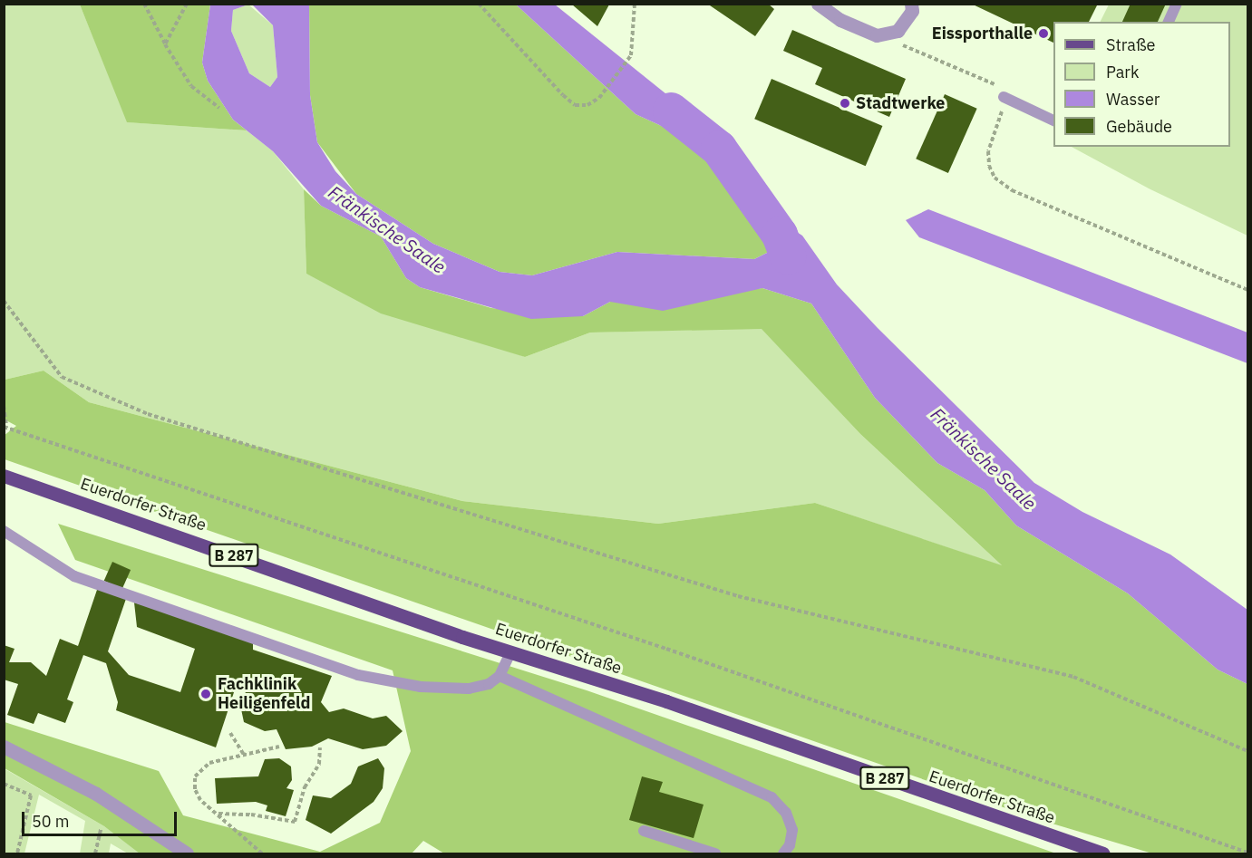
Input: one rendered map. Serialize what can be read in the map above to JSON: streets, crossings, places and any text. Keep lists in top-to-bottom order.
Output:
{
  "streets": {
    "main road": ["Euerdorfer Straße", "B 287"]
  },
  "water": ["Fränkische Saale"],
  "places": ["Eissporthalle", "Stadtwerke", "Fachklinik Heiligenfeld"],
  "legend": [
    "Straße",
    "Park",
    "Wasser",
    "Gebäude"
  ],
  "scale_bar": "50 m"
}
